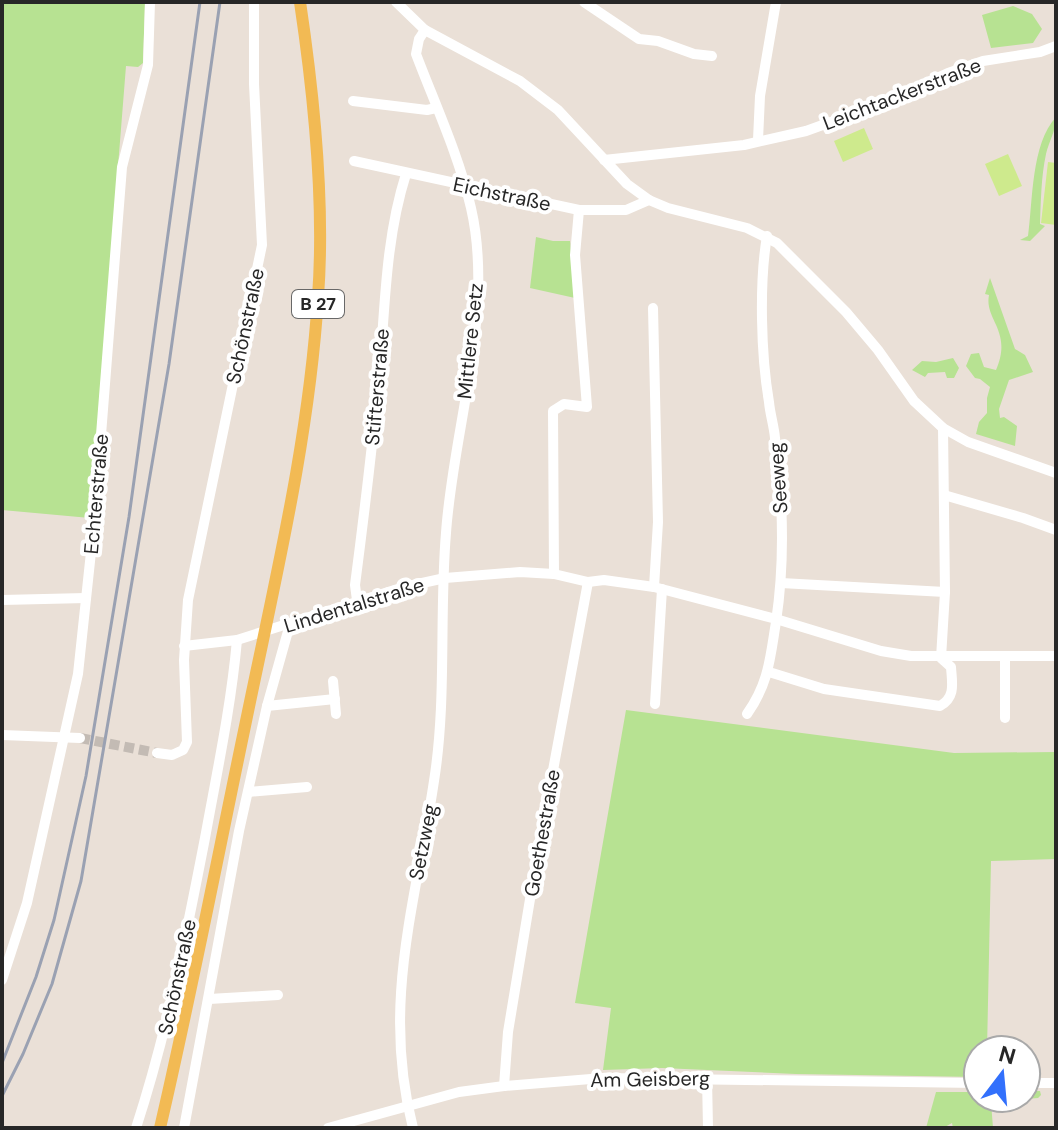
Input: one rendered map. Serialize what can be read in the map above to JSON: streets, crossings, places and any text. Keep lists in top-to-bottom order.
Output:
{
  "streets": {
    "main road": ["B 27"],
    "street": [
      "Leichtackerstraße",
      "Eichstraße",
      "Schönstraße",
      "Mittlere Setz",
      "Stifterstraße",
      "Seeweg",
      "Echterstraße",
      "Lindentalstraße",
      "Goethestraße",
      "Setzweg",
      "Am Geisberg"
    ]
  },
  "crossings": [
    ["Eichstraße", "Mittlere Setz"],
    ["Eichstraße", "Stifterstraße"],
    ["Schönstraße", "Lindentalstraße"],
    ["Mittlere Setz", "Lindentalstraße"],
    ["Mittlere Setz", "Setzweg"],
    ["Stifterstraße", "Lindentalstraße"],
    ["Seeweg", "Lindentalstraße"],
    ["Lindentalstraße", "Goethestraße"],
    ["Lindentalstraße", "Setzweg"],
    ["Goethestraße", "Am Geisberg"],
    ["Setzweg", "Am Geisberg"]
  ],
  "north": "top"
}
